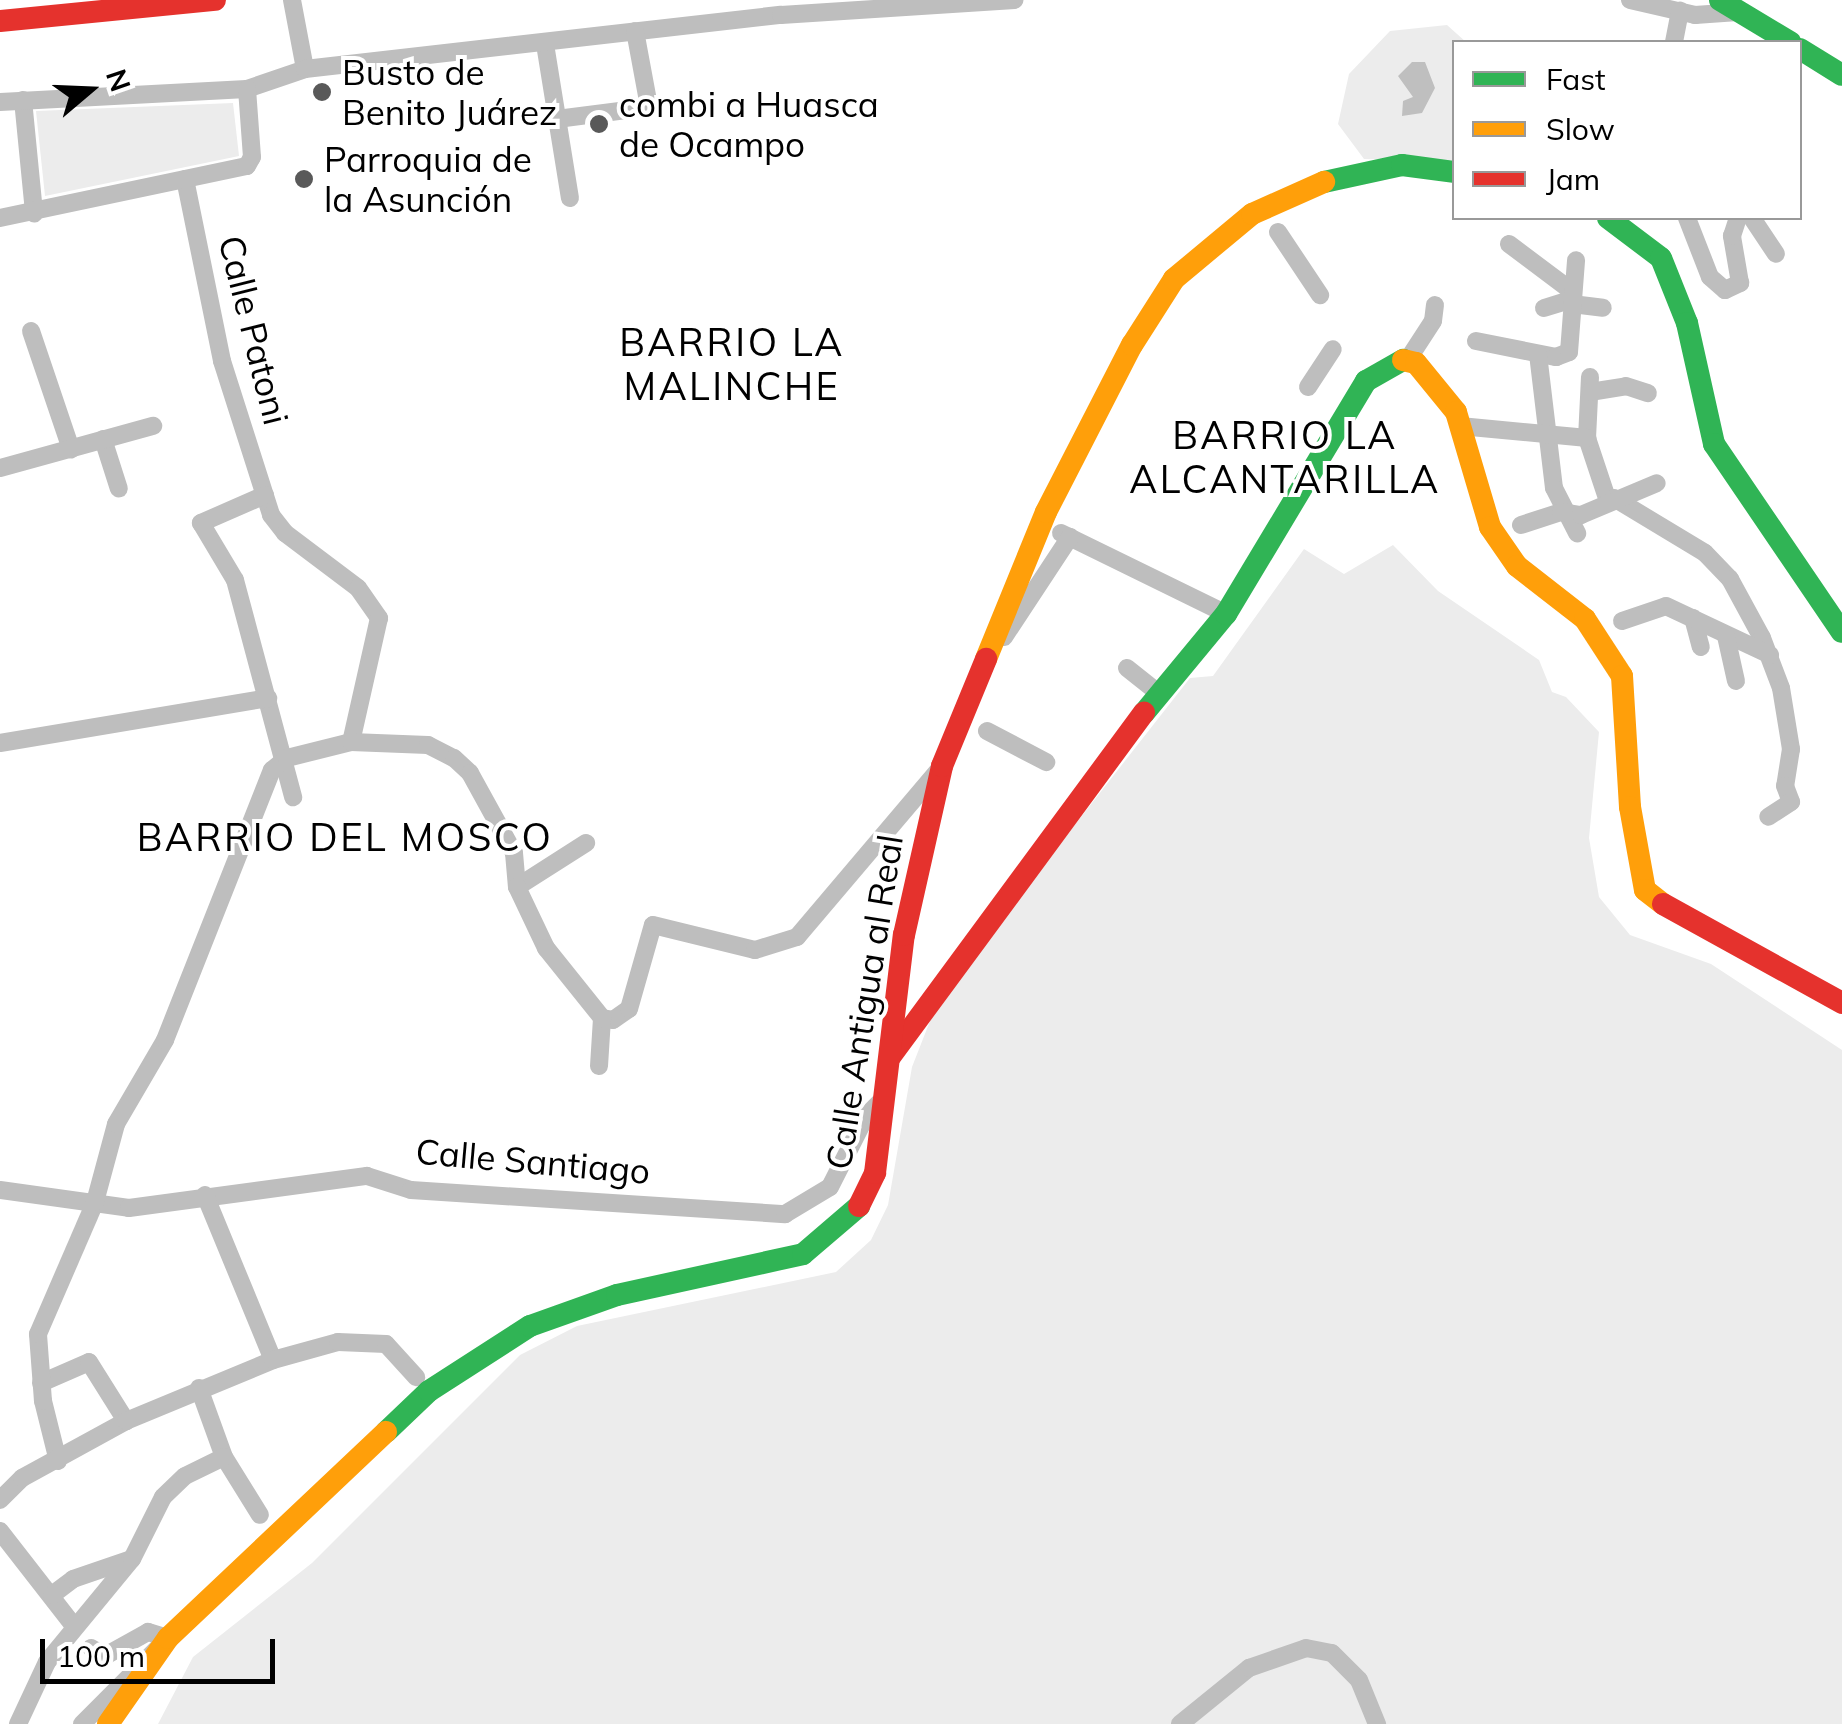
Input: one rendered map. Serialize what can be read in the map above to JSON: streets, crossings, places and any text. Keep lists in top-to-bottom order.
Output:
{
  "streets": {
    "main road": ["Calle Antigua al Real"],
    "street": ["Calle Patoni", "Calle Santiago"]
  },
  "crossings": [
    ["Calle Antigua al Real", "Calle Santiago"]
  ],
  "districts": ["BARRIO LA MALINCHE", "BARRIO LA ALCANTARILLA", "BARRIO DEL MOSCO"],
  "places": ["Busto de Benito Juárez", "combi a Huasca de Ocampo", "Parroquia de la Asunción"],
  "legend": ["Fast", "Slow", "Jam"],
  "scale_bar": "100 m",
  "north": "right"
}
